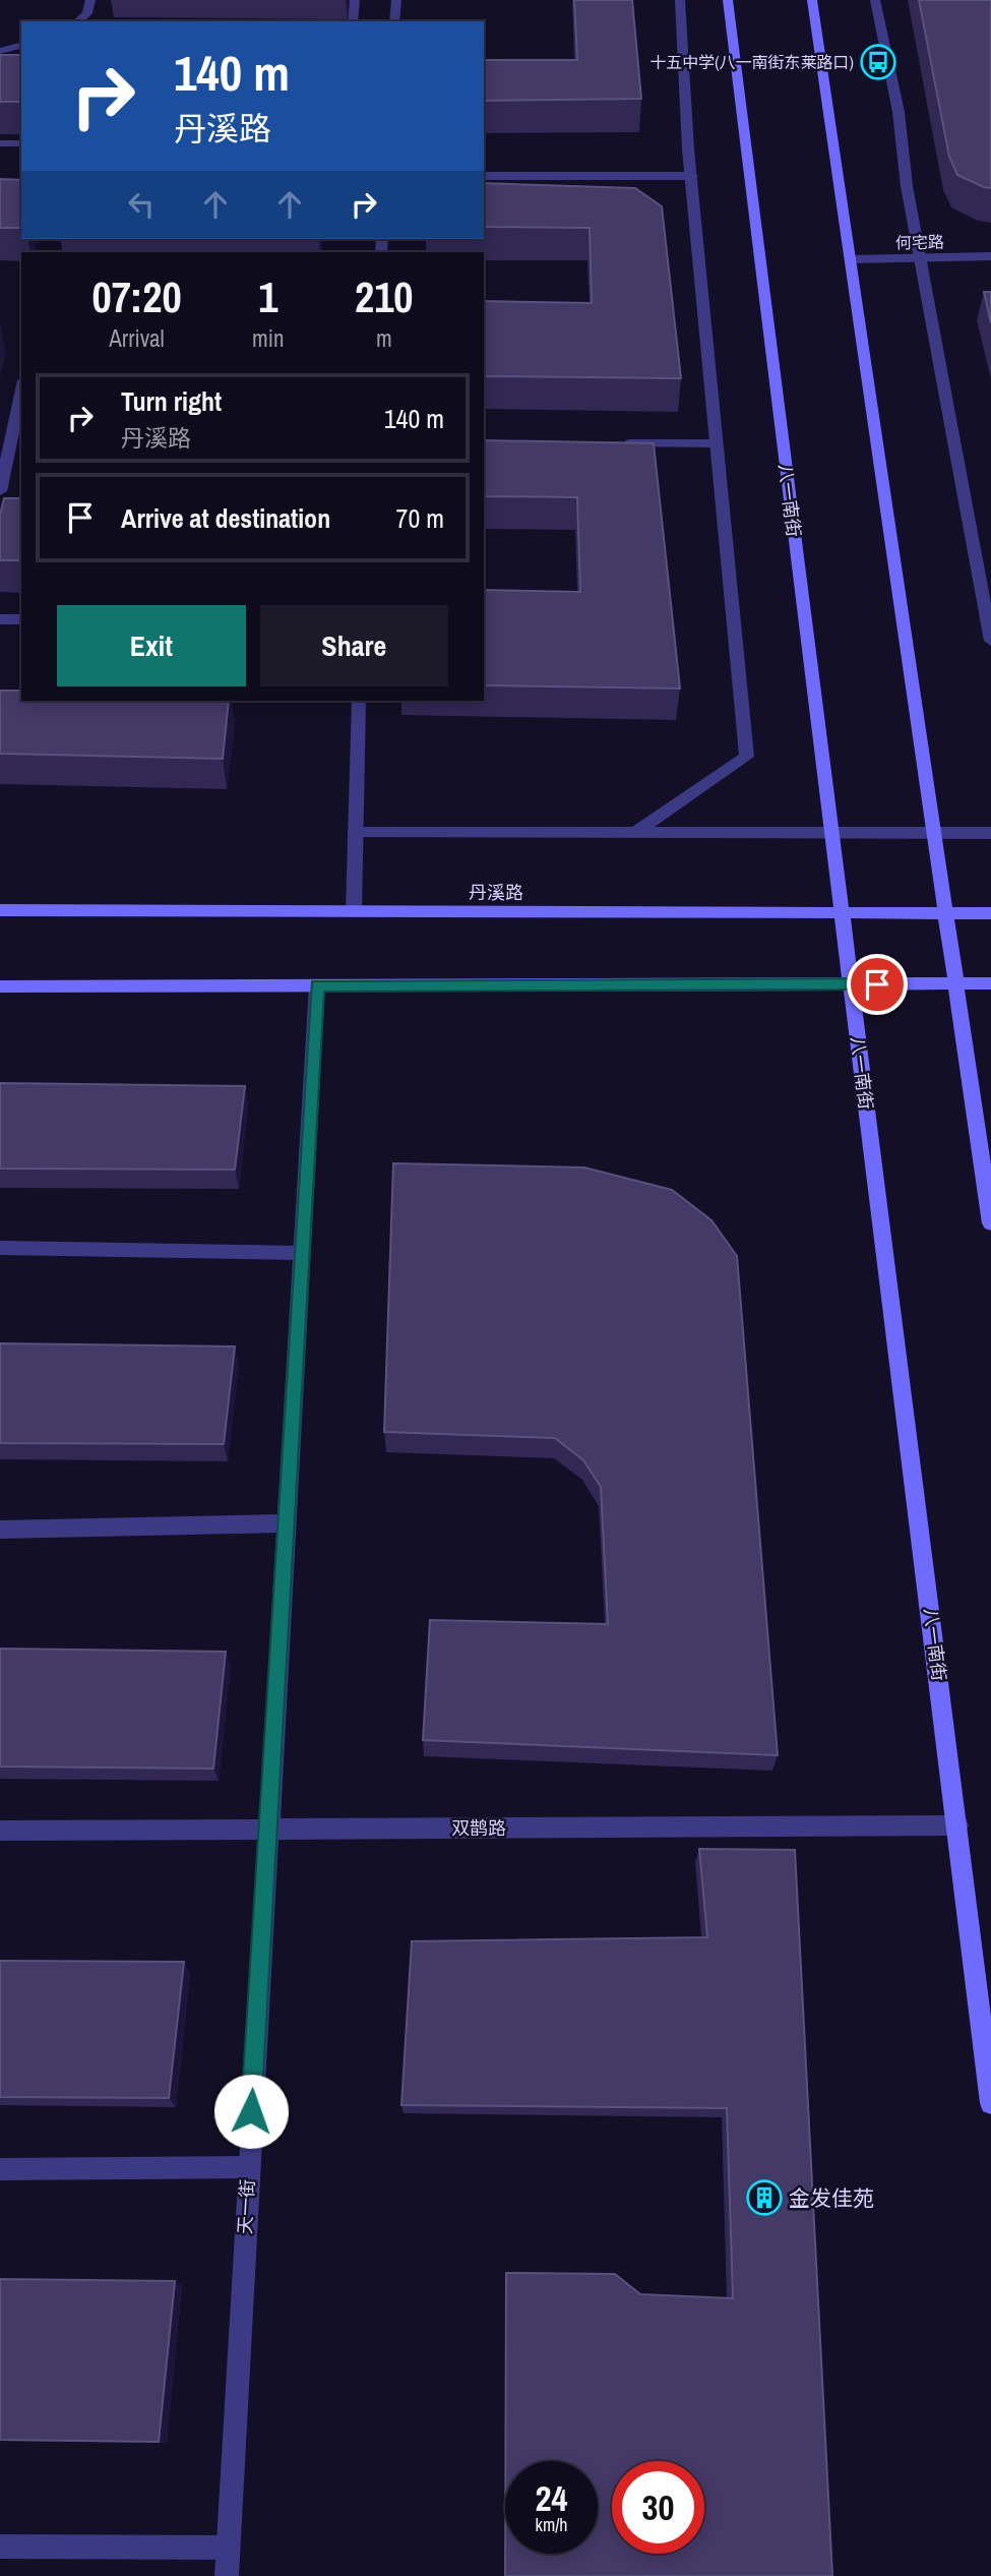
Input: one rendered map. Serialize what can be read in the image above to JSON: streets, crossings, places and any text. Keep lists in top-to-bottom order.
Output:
{
  "streets": {
    "main road": ["八一南街", "丹溪路"],
    "street": ["何宅路", "双鹊路", "天一街"]
  },
  "crossings": [
    ["八一南街", "丹溪路"],
    ["八一南街", "双鹊路"],
    ["双鹊路", "天一街"]
  ],
  "places": {
    "bus stop": ["十五中学(八一南街东莱路口)"],
    "building": ["金发佳苑"]
  },
  "page": {
    "turn": ["140 m", "丹溪路"],
    "eta": [
      "07:20",
      "Arrival",
      "1",
      "min",
      "210",
      "m"
    ],
    "list": [
      {
        "name": "Turn right",
        "note": "丹溪路",
        "value": "140 m"
      },
      {
        "name": "Arrive at destination",
        "value": "70 m"
      }
    ],
    "buttons": ["Exit", "Share"],
    "speed": "24 km/h",
    "limit": "30"
  }
}
